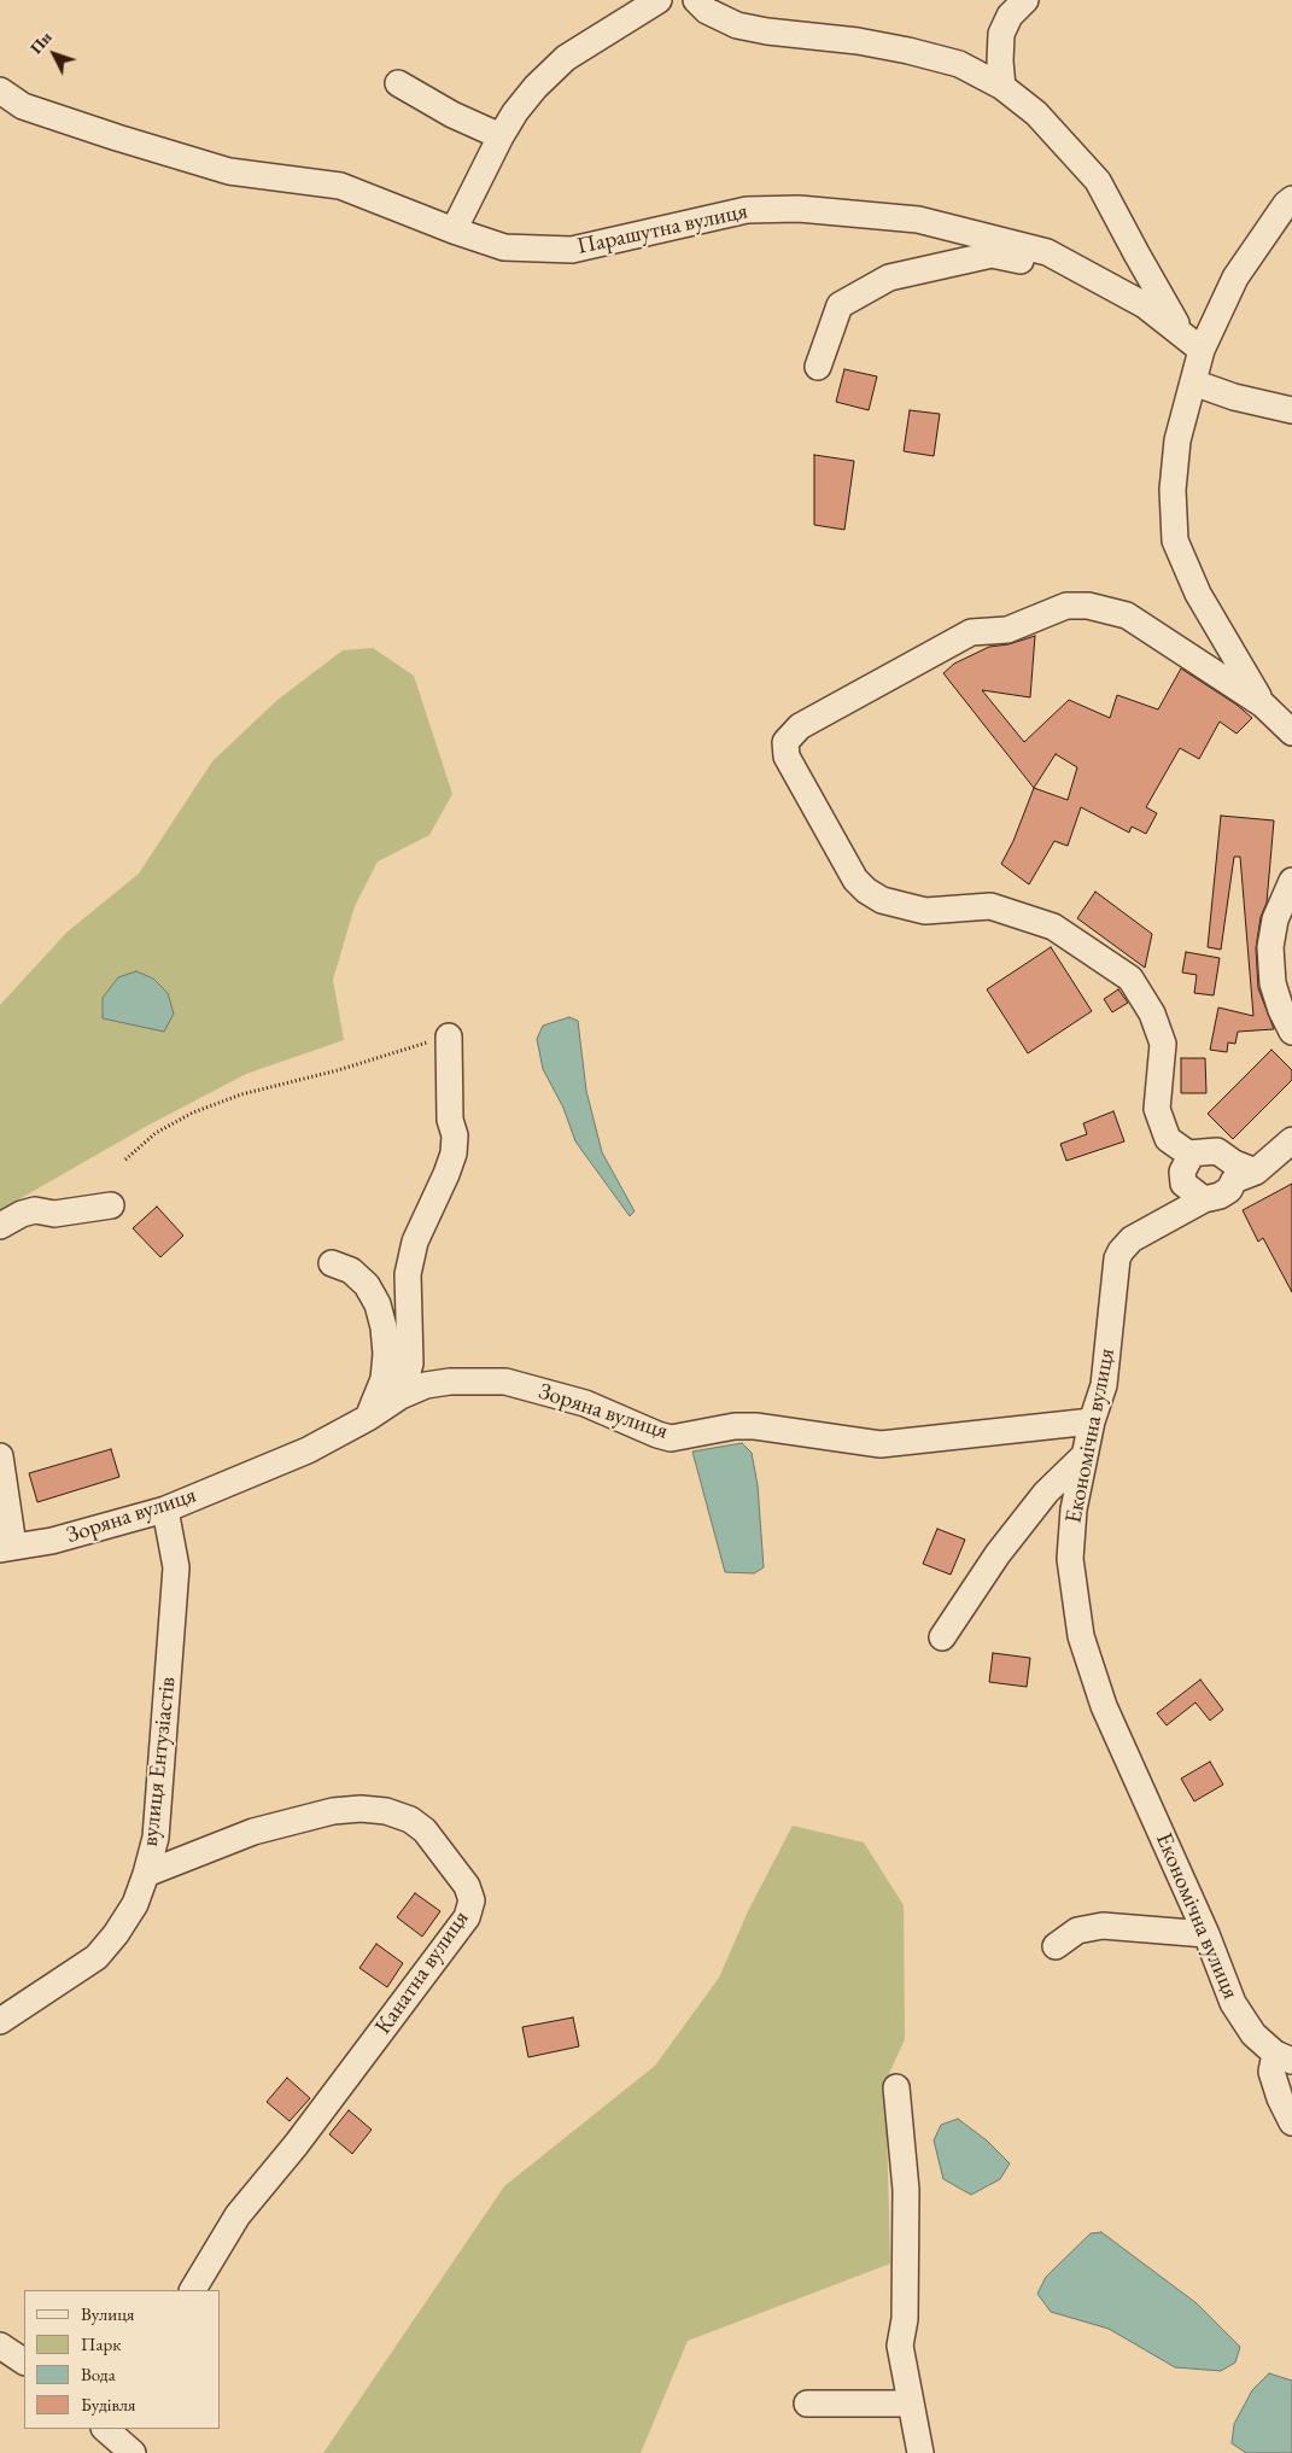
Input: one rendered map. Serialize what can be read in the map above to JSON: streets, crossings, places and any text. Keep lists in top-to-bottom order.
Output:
{
  "streets": {
    "street": [
      "Парашутна вулиця",
      "Зоряна вулиця",
      "Економічна вулиця",
      "вулиця Ентузіастів",
      "Канатна вулиця"
    ]
  },
  "crossings": [
    ["Зоряна вулиця", "Економічна вулиця"],
    ["Зоряна вулиця", "вулиця Ентузіастів"],
    ["вулиця Ентузіастів", "Канатна вулиця"]
  ],
  "legend": [
    "Вулиця",
    "Парк",
    "Вода",
    "Будівля"
  ],
  "north": "top left"
}
